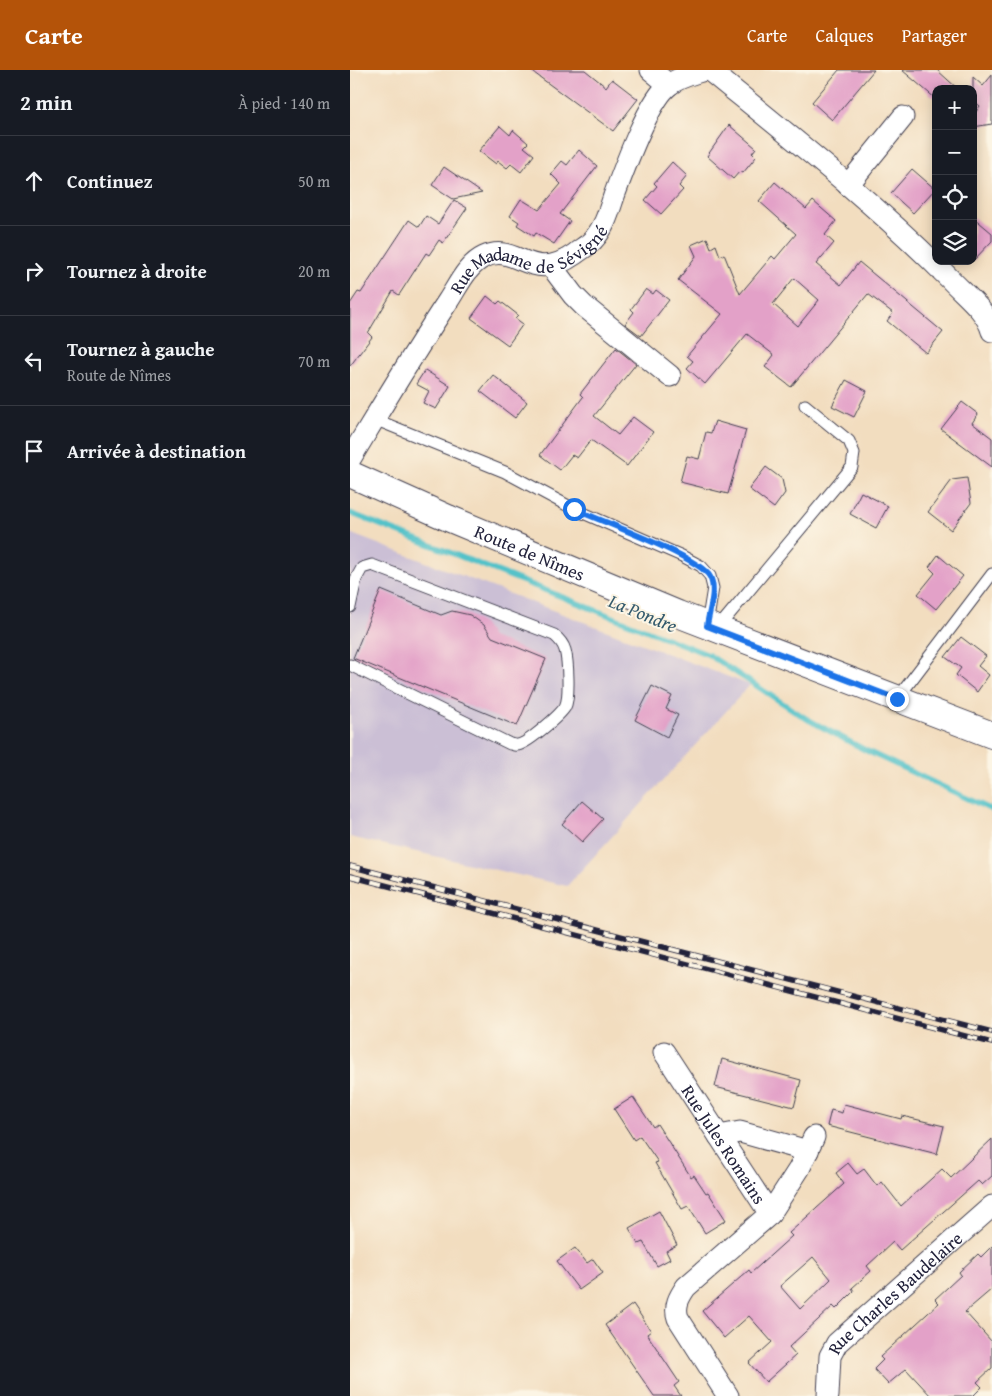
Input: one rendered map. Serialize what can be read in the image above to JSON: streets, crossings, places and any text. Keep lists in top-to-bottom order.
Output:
{
  "streets": {
    "street": [
      "Rue Madame de Sévigné",
      "Route de Nîmes",
      "Rue Jules Romains",
      "Rue Charles Baudelaire"
    ]
  },
  "water": ["La Pondre"],
  "page": {
    "header": "Carte",
    "nav": ["Carte", "Calques", "Partager"],
    "heading": ["2 min", "À pied · 140 m"],
    "map_buttons": ["+", "−"],
    "list": [
      ["Continuez", "50 m"],
      ["Tournez à droite", "20 m"],
      ["Tournez à gauche", "Route de Nîmes", "70 m"],
      "Arrivée à destination"
    ]
  }
}
